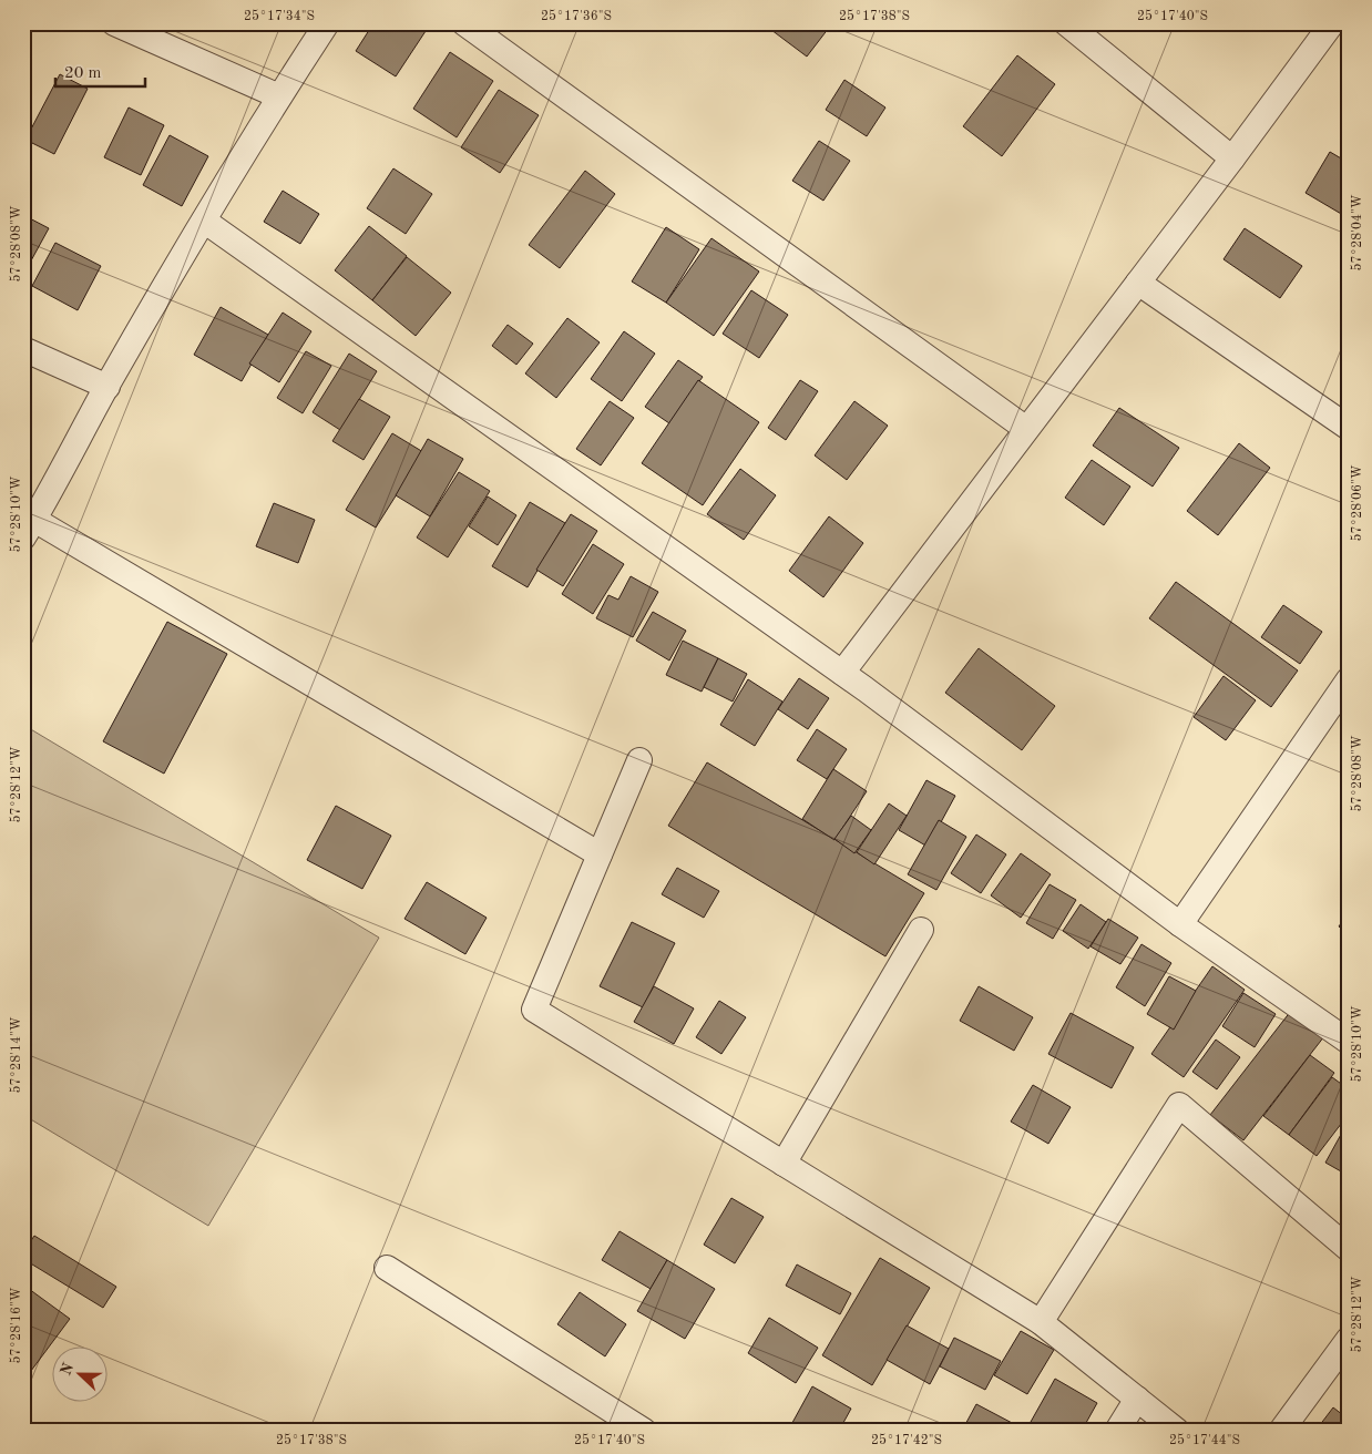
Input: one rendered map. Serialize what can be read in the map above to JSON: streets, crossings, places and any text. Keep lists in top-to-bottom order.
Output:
{
  "scale_bar": "20 m",
  "north": "left",
  "coordinates": [
    "25°17'34\"S",
    "25°17'36\"S",
    "25°17'38\"S",
    "25°17'40\"S",
    "57°28'04\"W",
    "57°28'08\"W",
    "57°28'06\"W",
    "57°28'10\"W",
    "57°28'12\"W",
    "57°28'14\"W",
    "57°28'16\"W",
    "25°17'42\"S",
    "25°17'44\"S"
  ]
}
